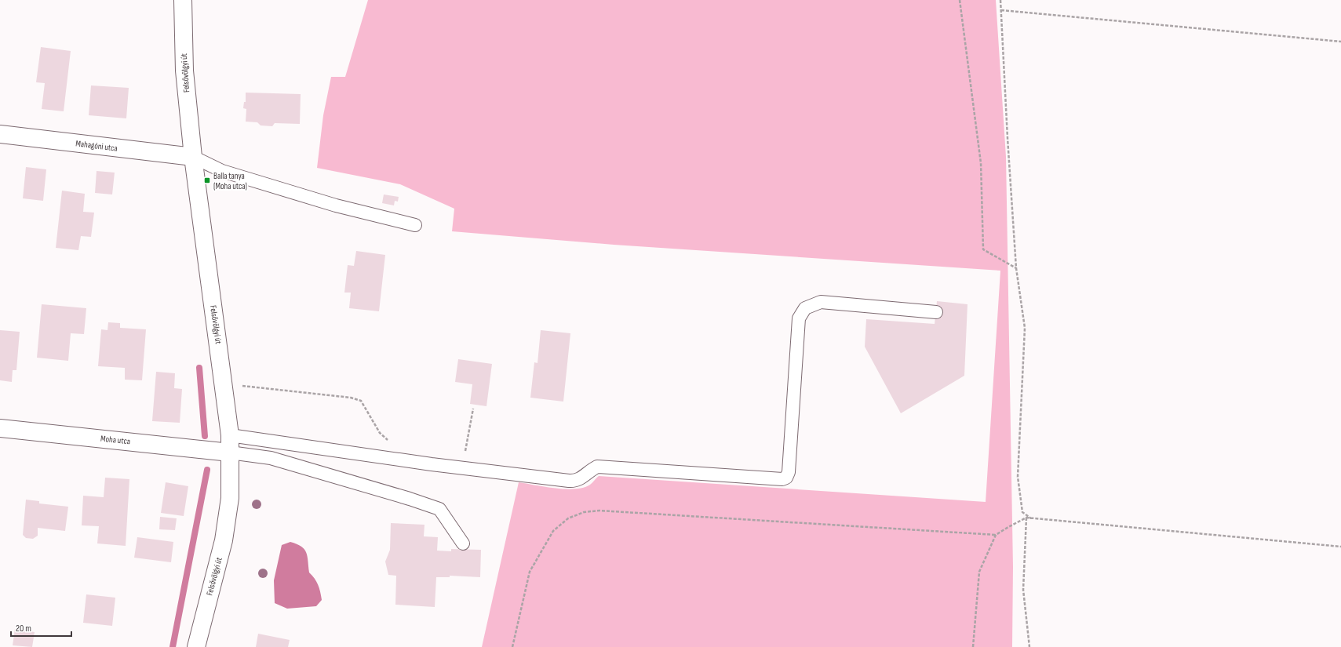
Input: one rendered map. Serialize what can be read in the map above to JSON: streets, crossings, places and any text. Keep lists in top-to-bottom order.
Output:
{
  "streets": {
    "street": ["Felsővölgyi út", "Mahagóni utca", "Moha utca"]
  },
  "crossings": [
    ["Felsővölgyi út", "Mahagóni utca"],
    ["Felsővölgyi út", "Moha utca"]
  ],
  "places": {
    "transit": ["Balla tanya (Moha utca)"]
  },
  "scale_bar": "20 m"
}
